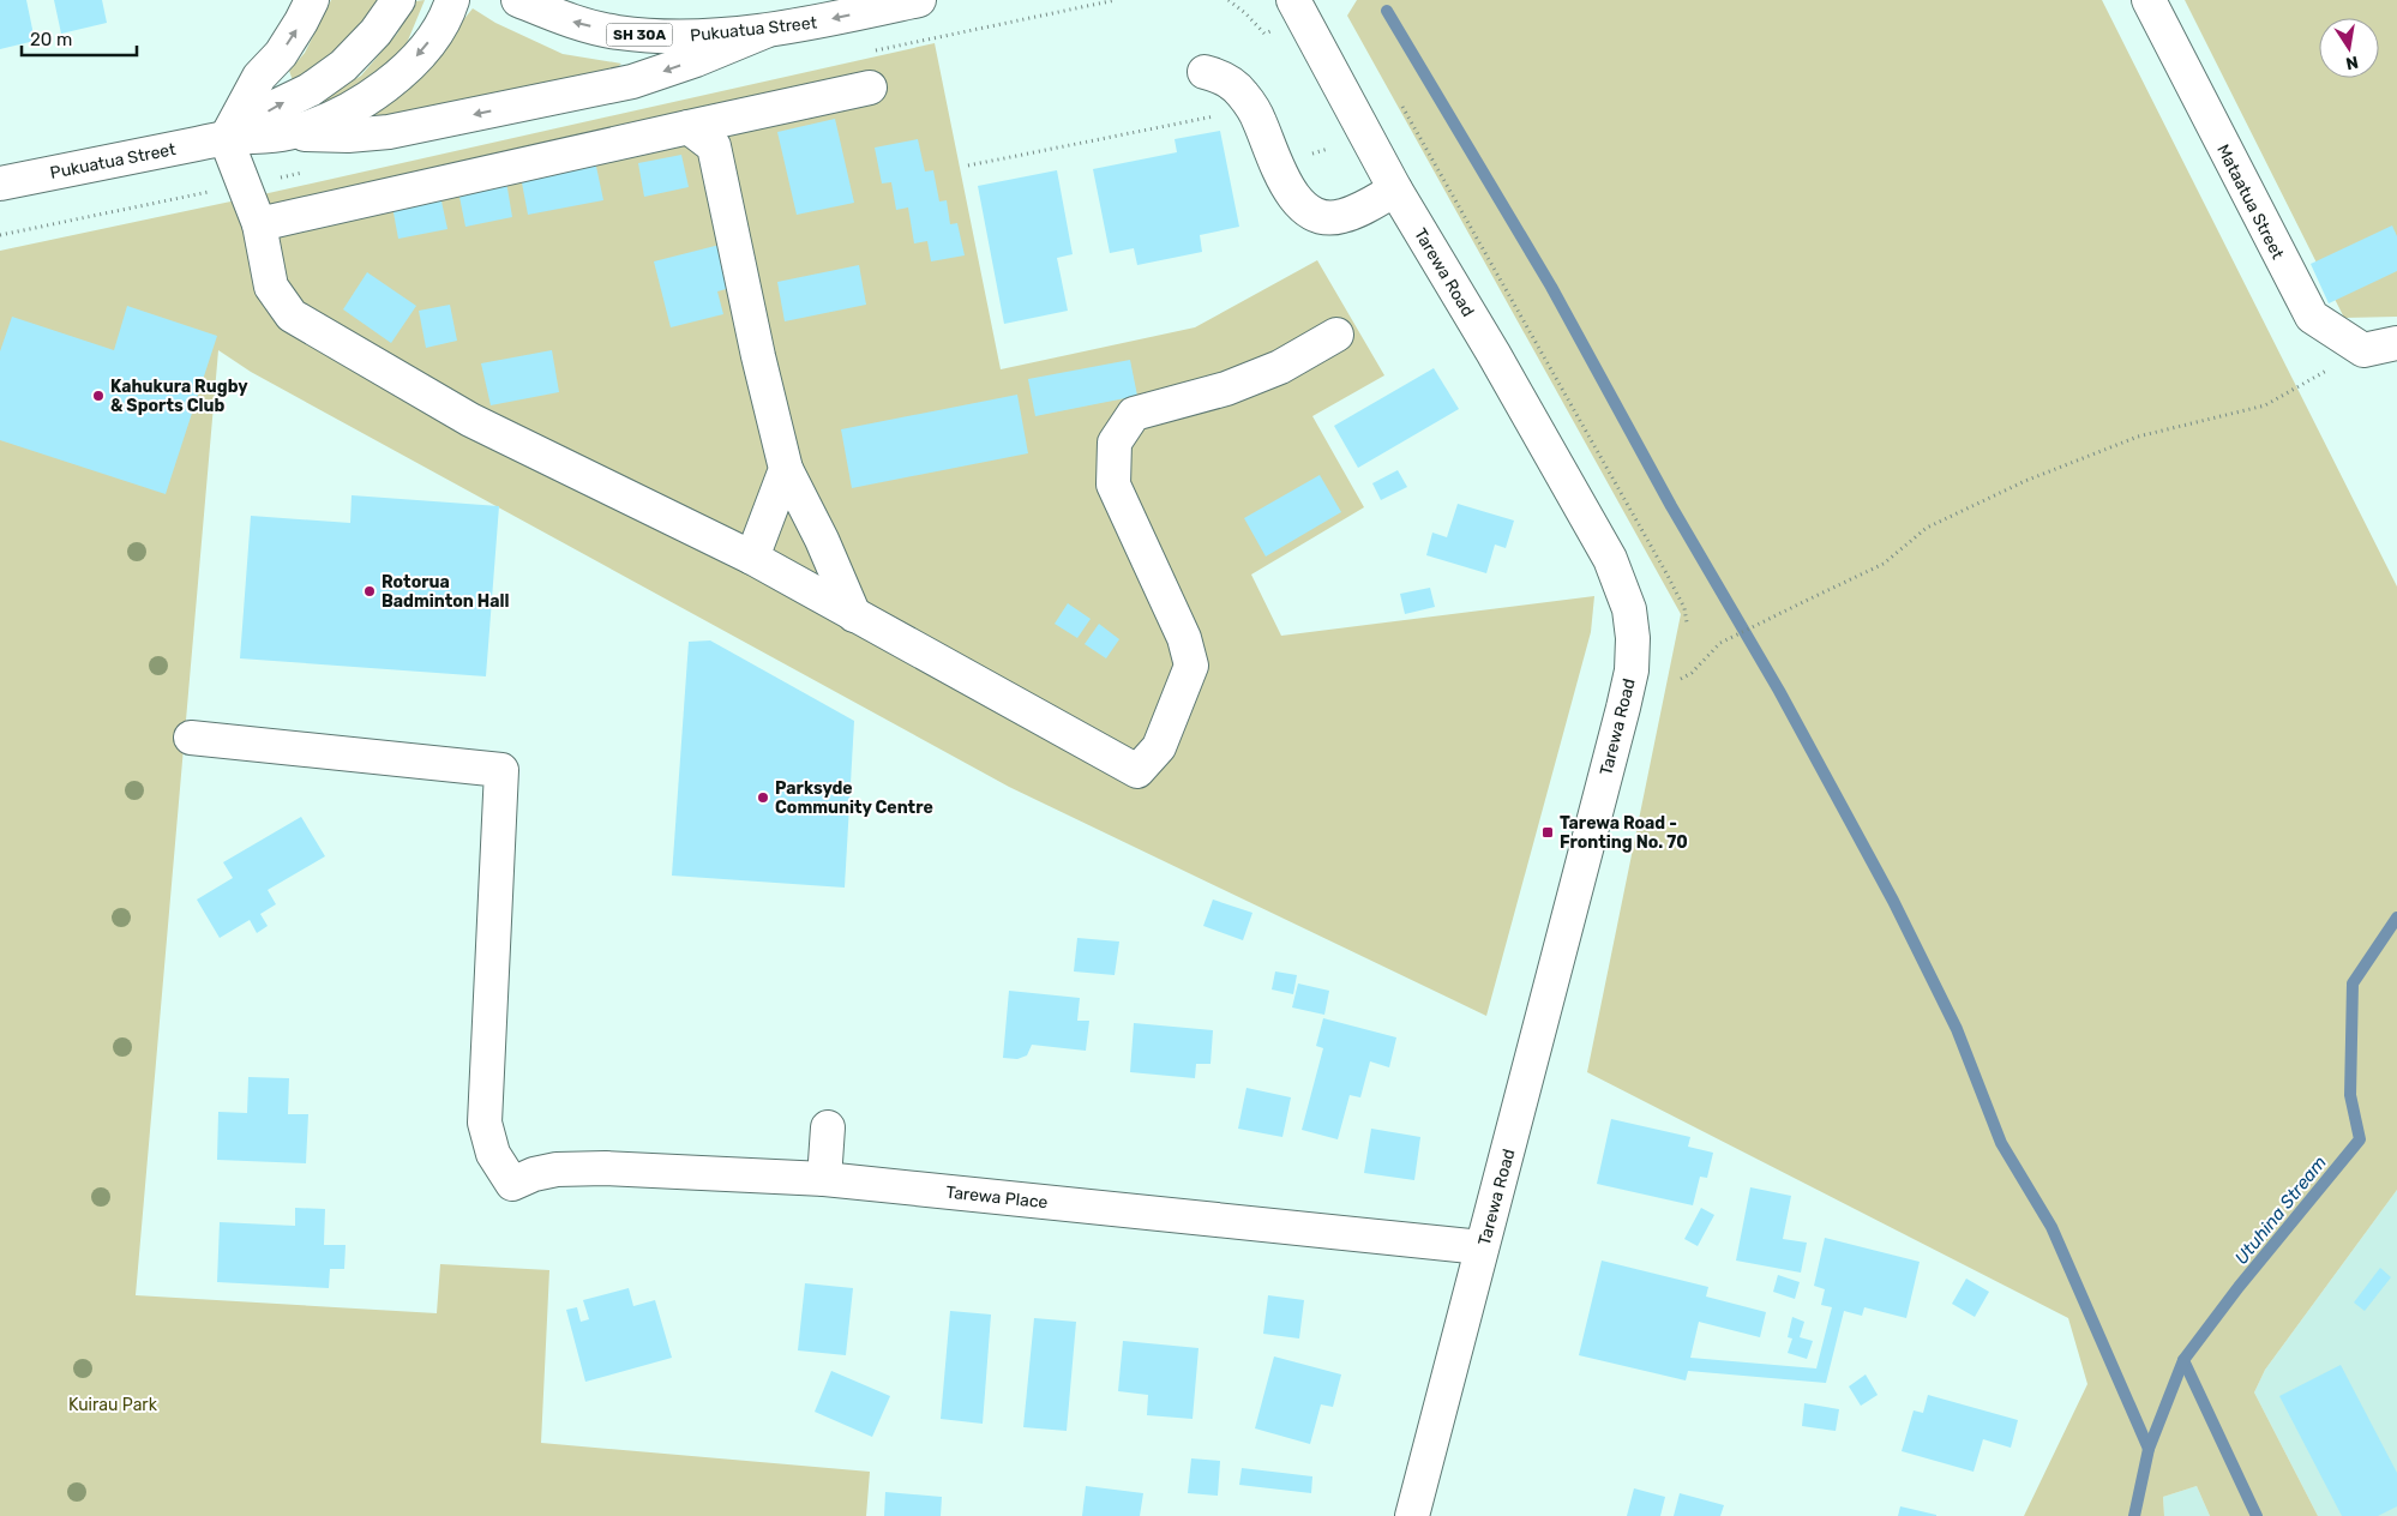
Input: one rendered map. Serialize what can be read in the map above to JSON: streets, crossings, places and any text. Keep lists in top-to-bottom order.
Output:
{
  "streets": {
    "street": [
      "Pukuatua Street",
      "SH 30A",
      "Mataatua Street",
      "Tarewa Road",
      "Tarewa Place"
    ]
  },
  "crossings": [
    ["Tarewa Road", "Tarewa Place"]
  ],
  "water": ["Utuhina Stream"],
  "parks": ["Kuirau Park"],
  "places": {
    "other": ["Kahukura Rugby & Sports Club", "Rotorua Badminton Hall", "Parksyde Community Centre"],
    "transit": ["Tarewa Road - Fronting No. 70"]
  },
  "scale_bar": "20 m",
  "north": "bottom"
}
